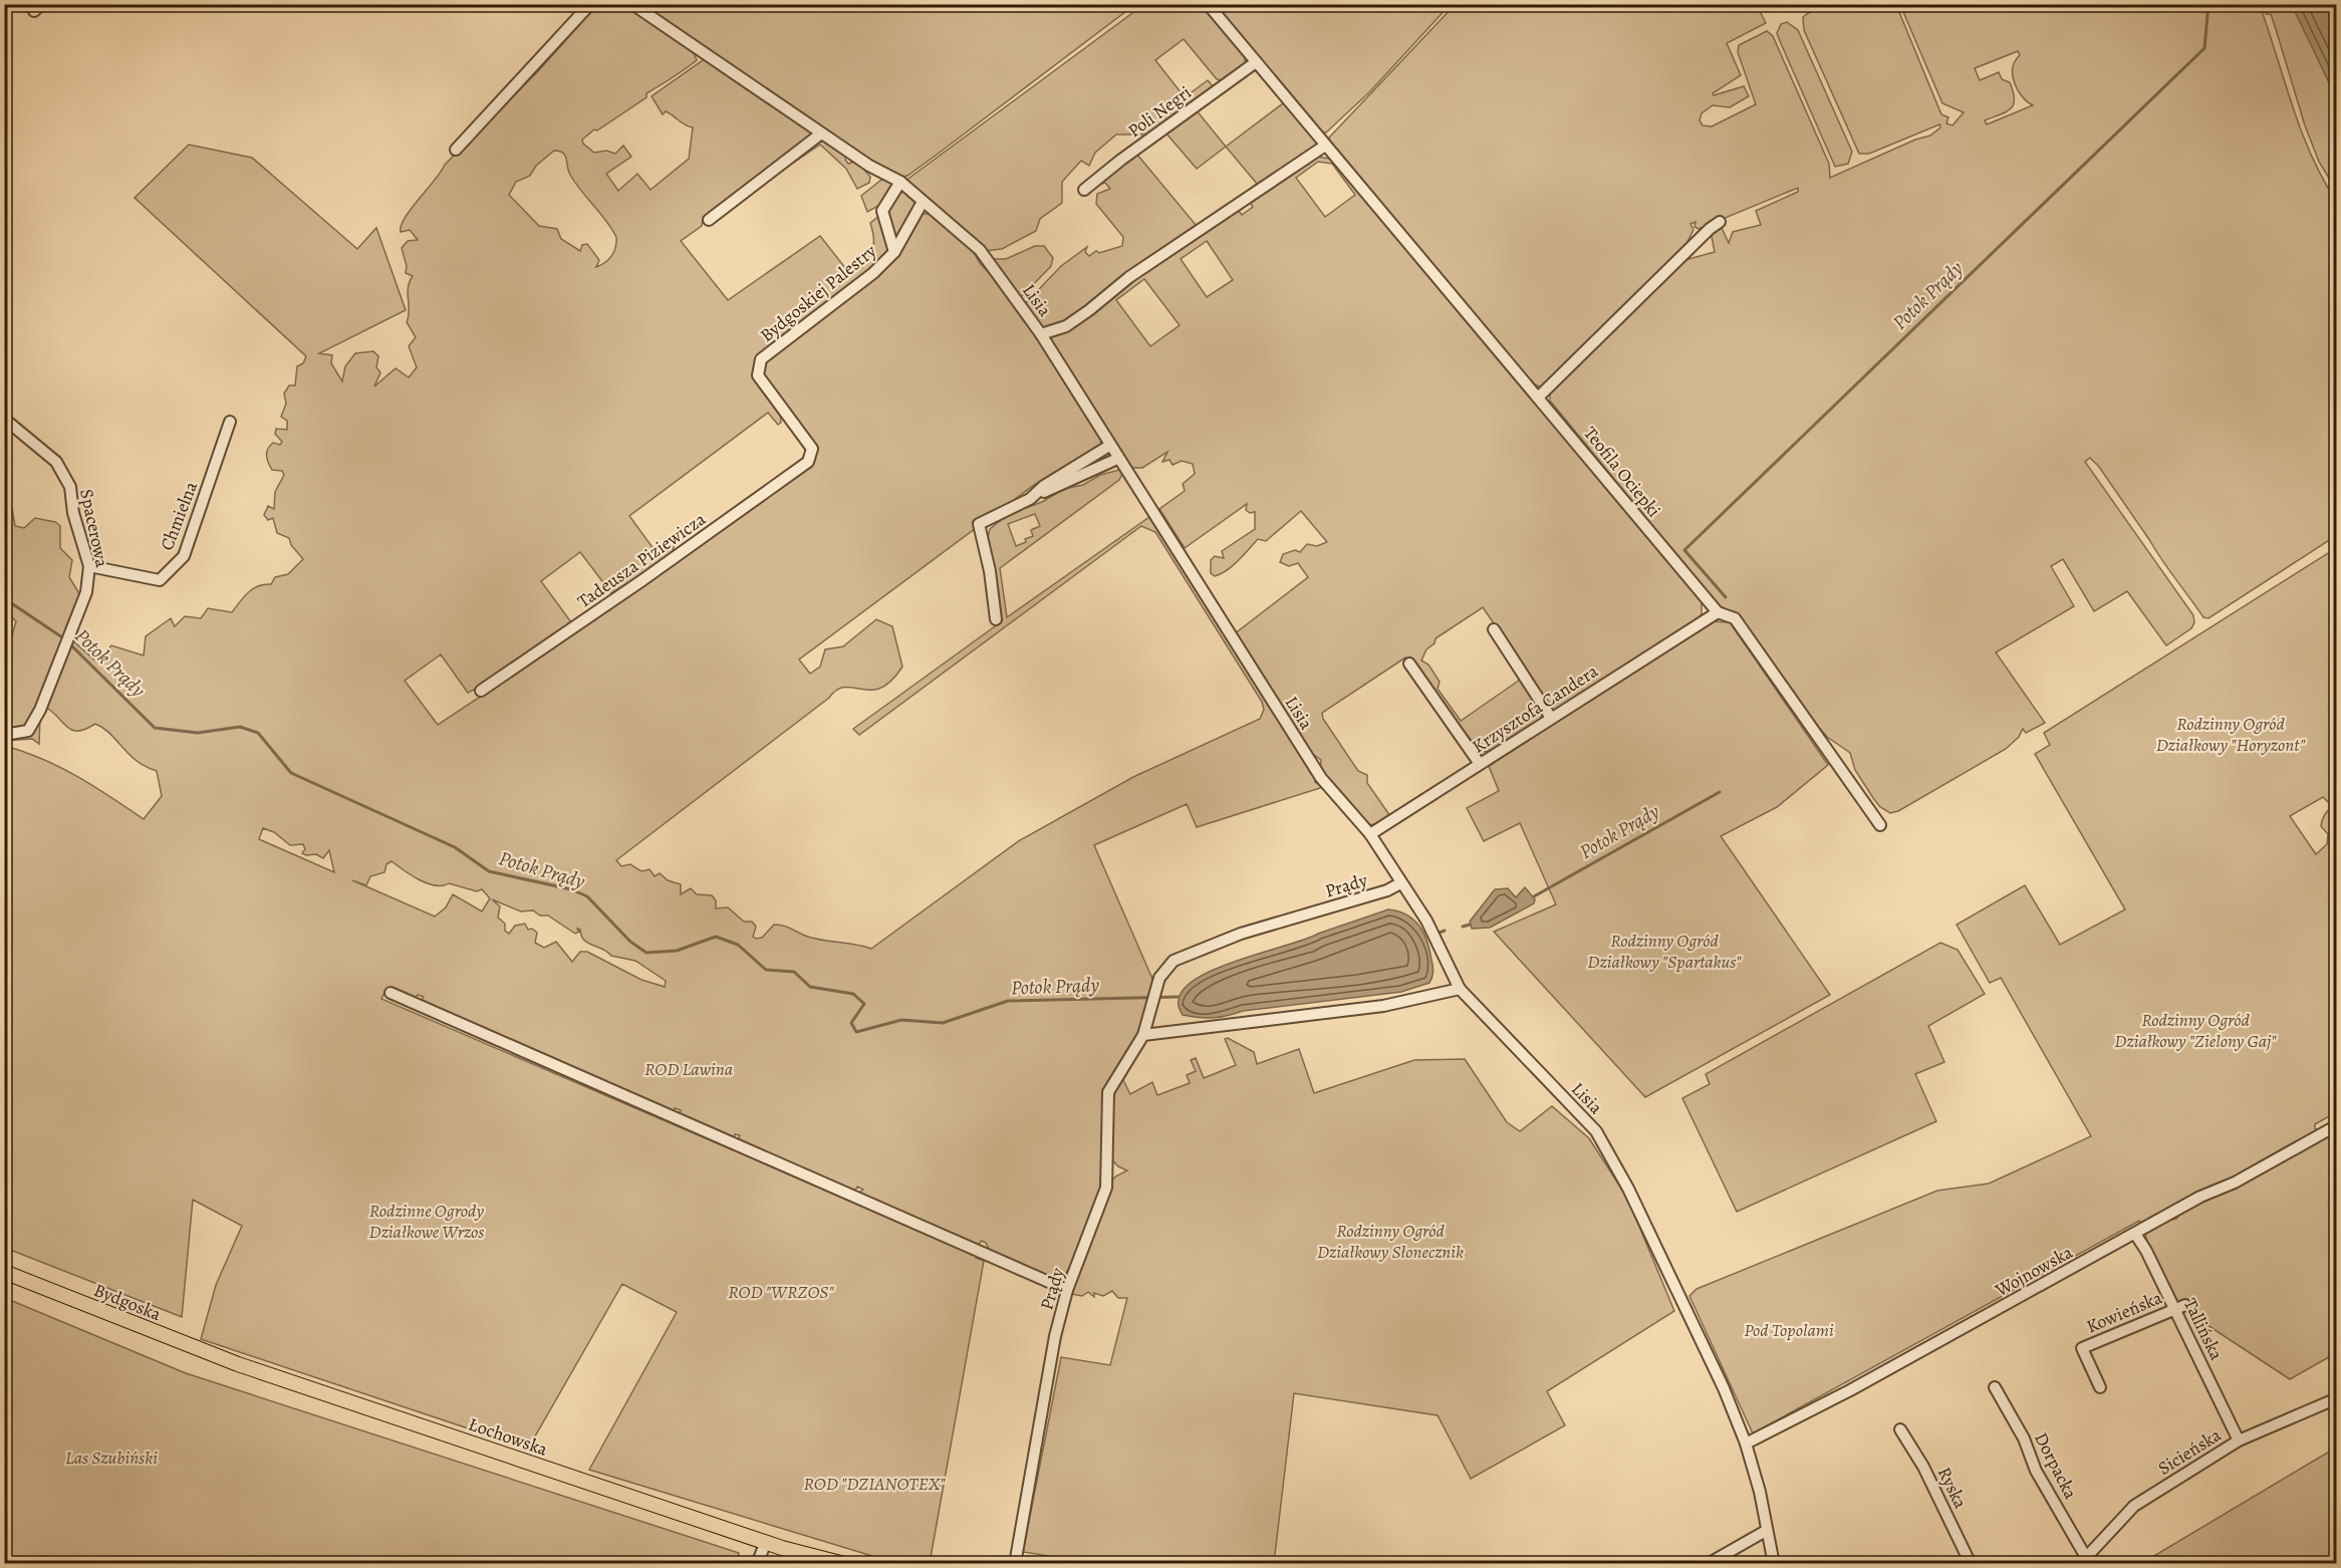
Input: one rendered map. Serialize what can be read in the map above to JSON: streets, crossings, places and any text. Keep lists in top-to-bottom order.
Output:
{
  "streets": {
    "main road": ["Bydgoska", "Łochowska"],
    "street": [
      "Poli Negri",
      "Bydgoskiej Palestry",
      "Lisia",
      "Teofila Ociepki",
      "Chmielna",
      "Spacerowa",
      "Tadeusza Piziewicza",
      "Krzysztofa Candera",
      "Prądy",
      "Wojnowska",
      "Kowieńska",
      "Tallińska",
      "Sicieńska",
      "Dorpacka",
      "Ryska"
    ]
  },
  "crossings": [
    ["Poli Negri", "Teofila Ociepki"],
    ["Bydgoskiej Palestry", "Lisia"],
    ["Bydgoskiej Palestry", "Tadeusza Piziewicza"],
    ["Lisia", "Krzysztofa Candera"],
    ["Lisia", "Prądy"],
    ["Lisia", "Wojnowska"],
    ["Teofila Ociepki", "Krzysztofa Candera"],
    ["Chmielna", "Spacerowa"],
    ["Wojnowska", "Tallińska"],
    ["Bydgoska", "Łochowska"],
    ["Kowieńska", "Tallińska"],
    ["Tallińska", "Sicieńska"],
    ["Sicieńska", "Dorpacka"]
  ],
  "water": ["Potok Prądy"],
  "parks": [
    "Rodzinny Ogród Działkowy \"Horyzont\"",
    "Rodzinny Ogród Działkowy \"Spartakus\"",
    "Rodzinny Ogród Działkowy \"Zielony Gaj\"",
    "ROD Lawina",
    "Rodzinne Ogrody Działkowe Wrzos",
    "Rodzinny Ogród Działkowy Słonecznik",
    "ROD \"WRZOS\"",
    "Pod Topolami",
    "Las Szubiński",
    "ROD \"DZIANOTEX\""
  ]
}
